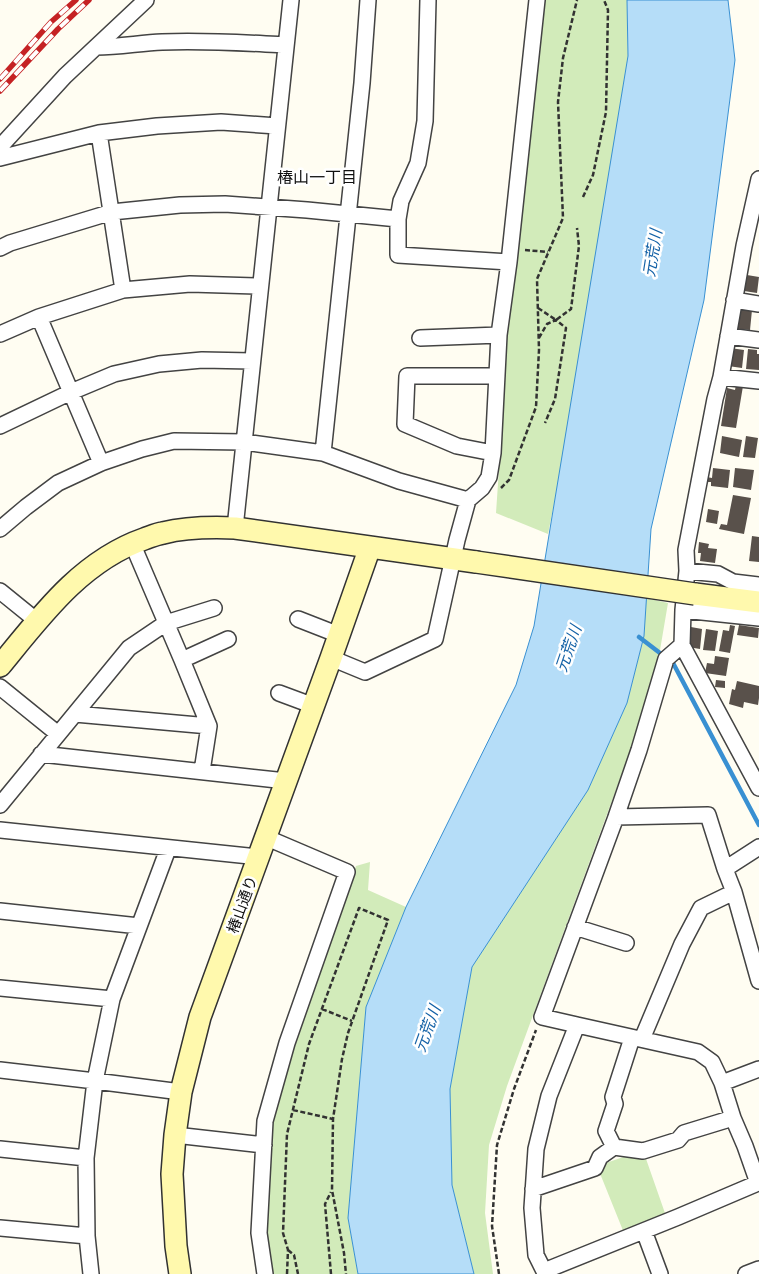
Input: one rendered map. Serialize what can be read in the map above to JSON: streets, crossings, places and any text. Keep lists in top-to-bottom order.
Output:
{
  "streets": {
    "street": ["椿山通り"]
  },
  "districts": ["椿山一丁目"],
  "water": ["元荒川"]
}
